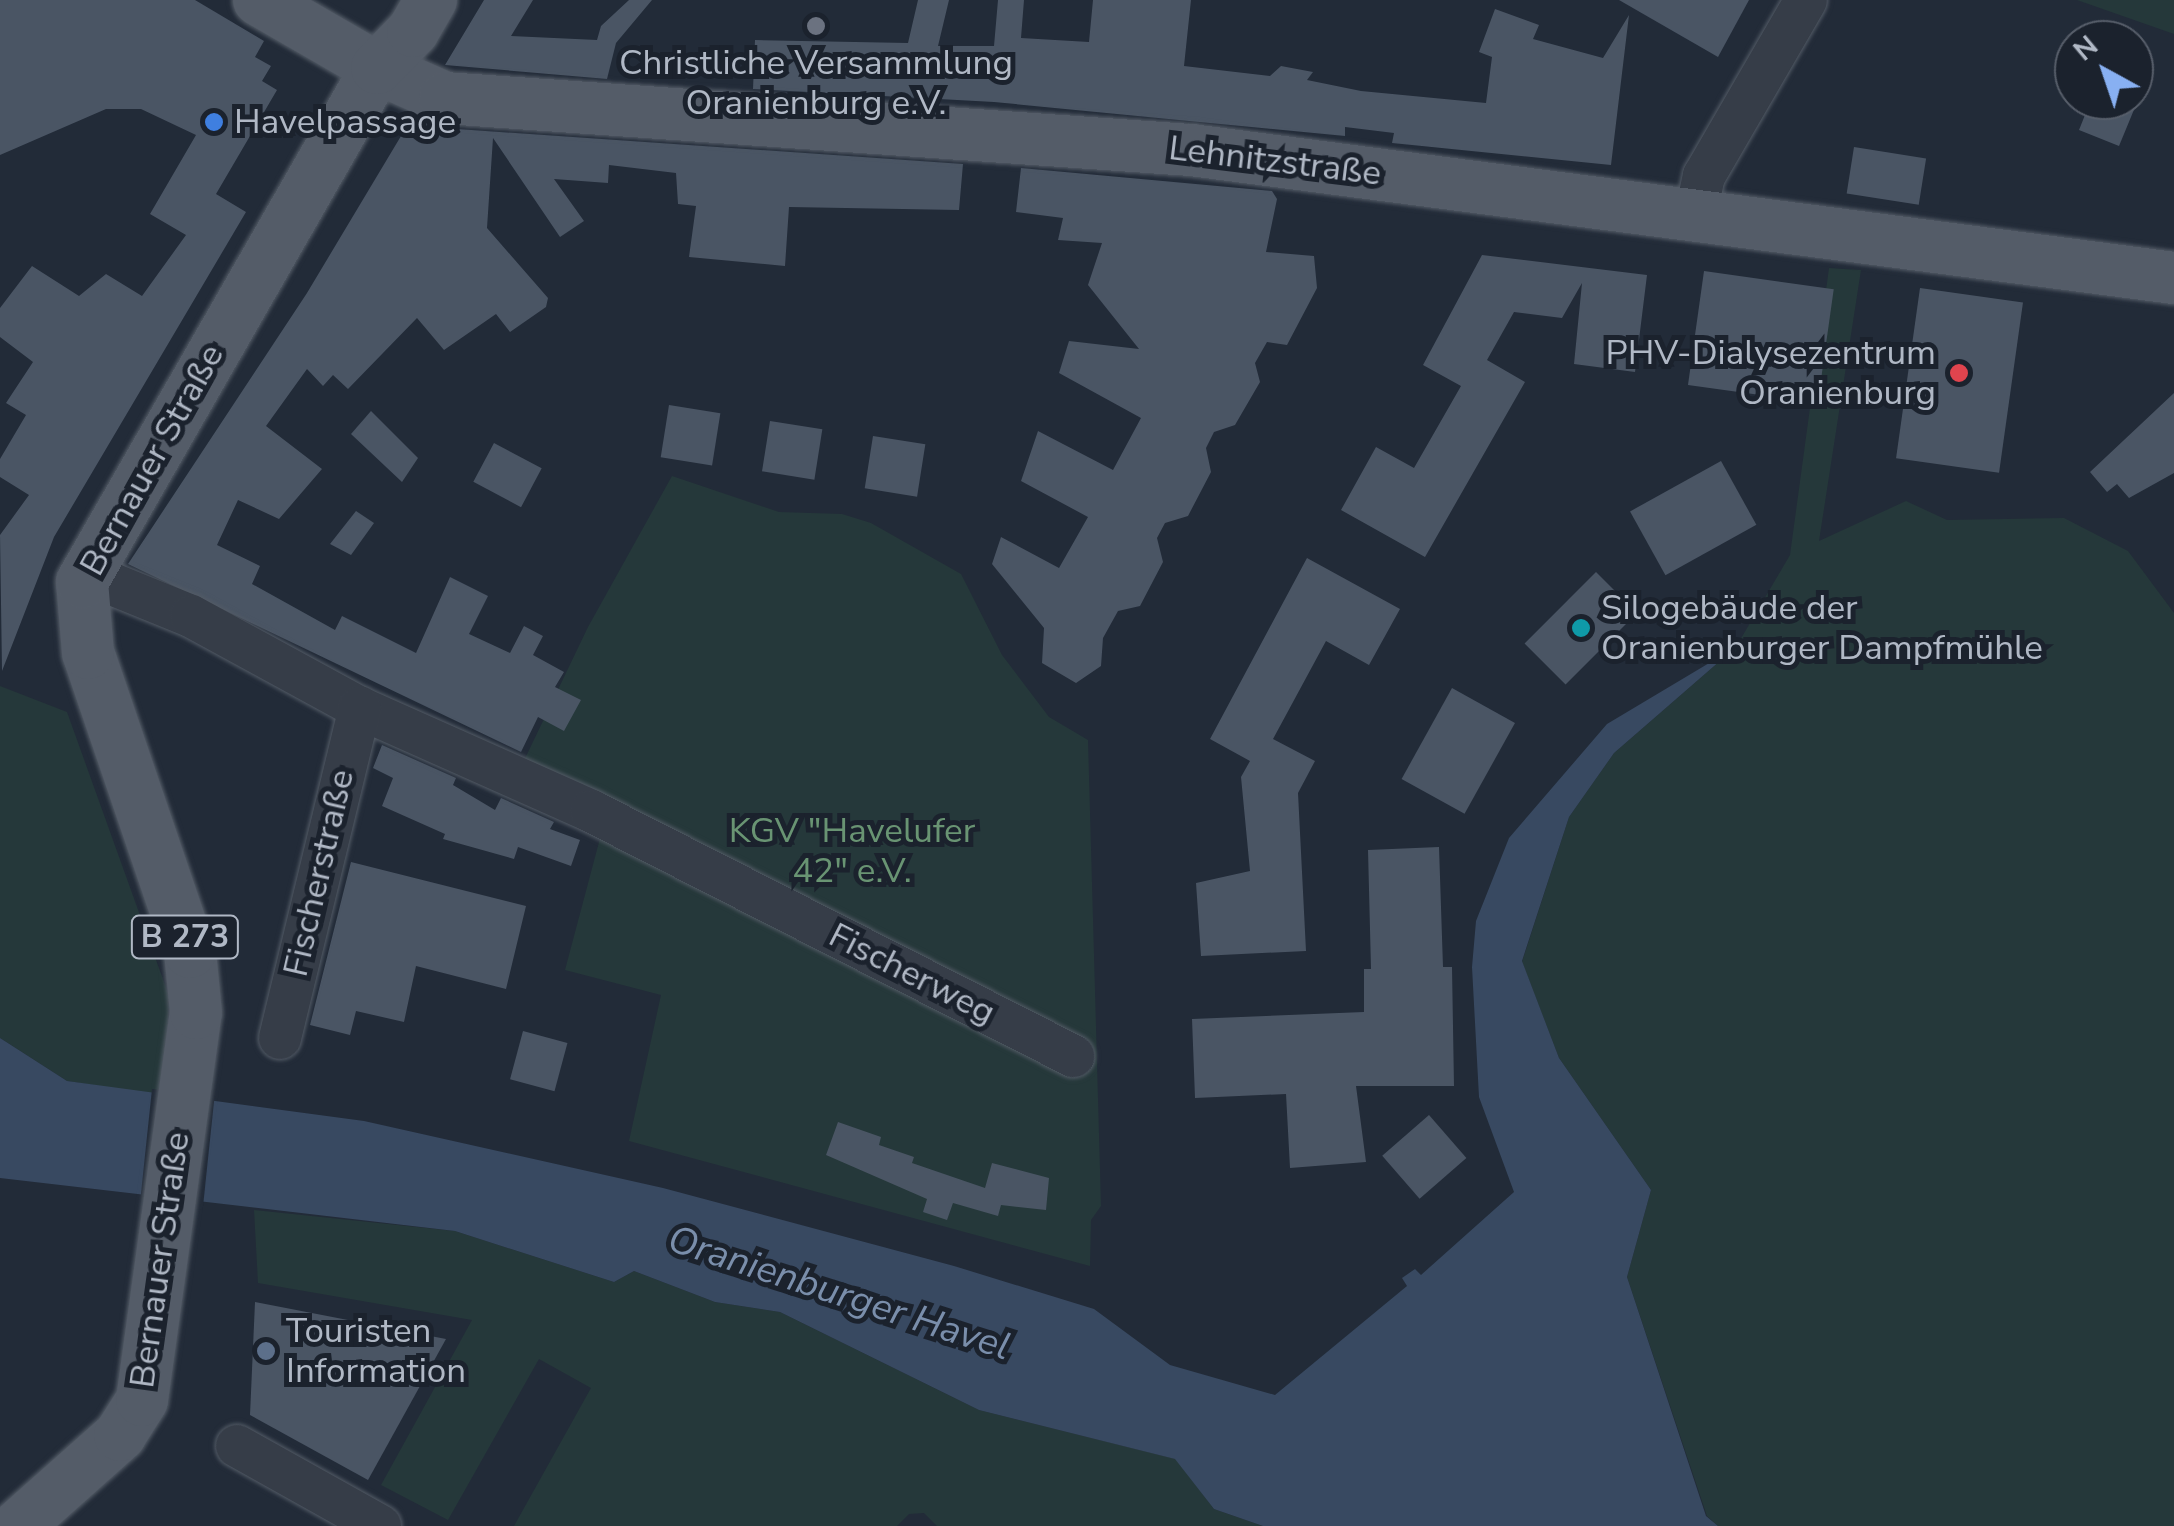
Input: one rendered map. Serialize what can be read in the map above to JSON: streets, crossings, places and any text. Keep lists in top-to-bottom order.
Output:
{
  "streets": {
    "main road": ["Lehnitzstraße", "Bernauer Straße", "B 273"],
    "street": ["Fischerstraße", "Fischerweg"]
  },
  "crossings": [
    ["Lehnitzstraße", "Bernauer Straße"],
    ["Fischerstraße", "Fischerweg"]
  ],
  "water": ["Oranienburger Havel"],
  "parks": ["KGV \"Havelufer 42\" e.V."],
  "places": [
    "Christliche Versammlung Oranienburg e.V.",
    "Havelpassage",
    "PHV-Dialysezentrum Oranienburg",
    "Silogebäude der Oranienburger Dampfmühle",
    "Touristen Information"
  ],
  "north": "top left"
}
